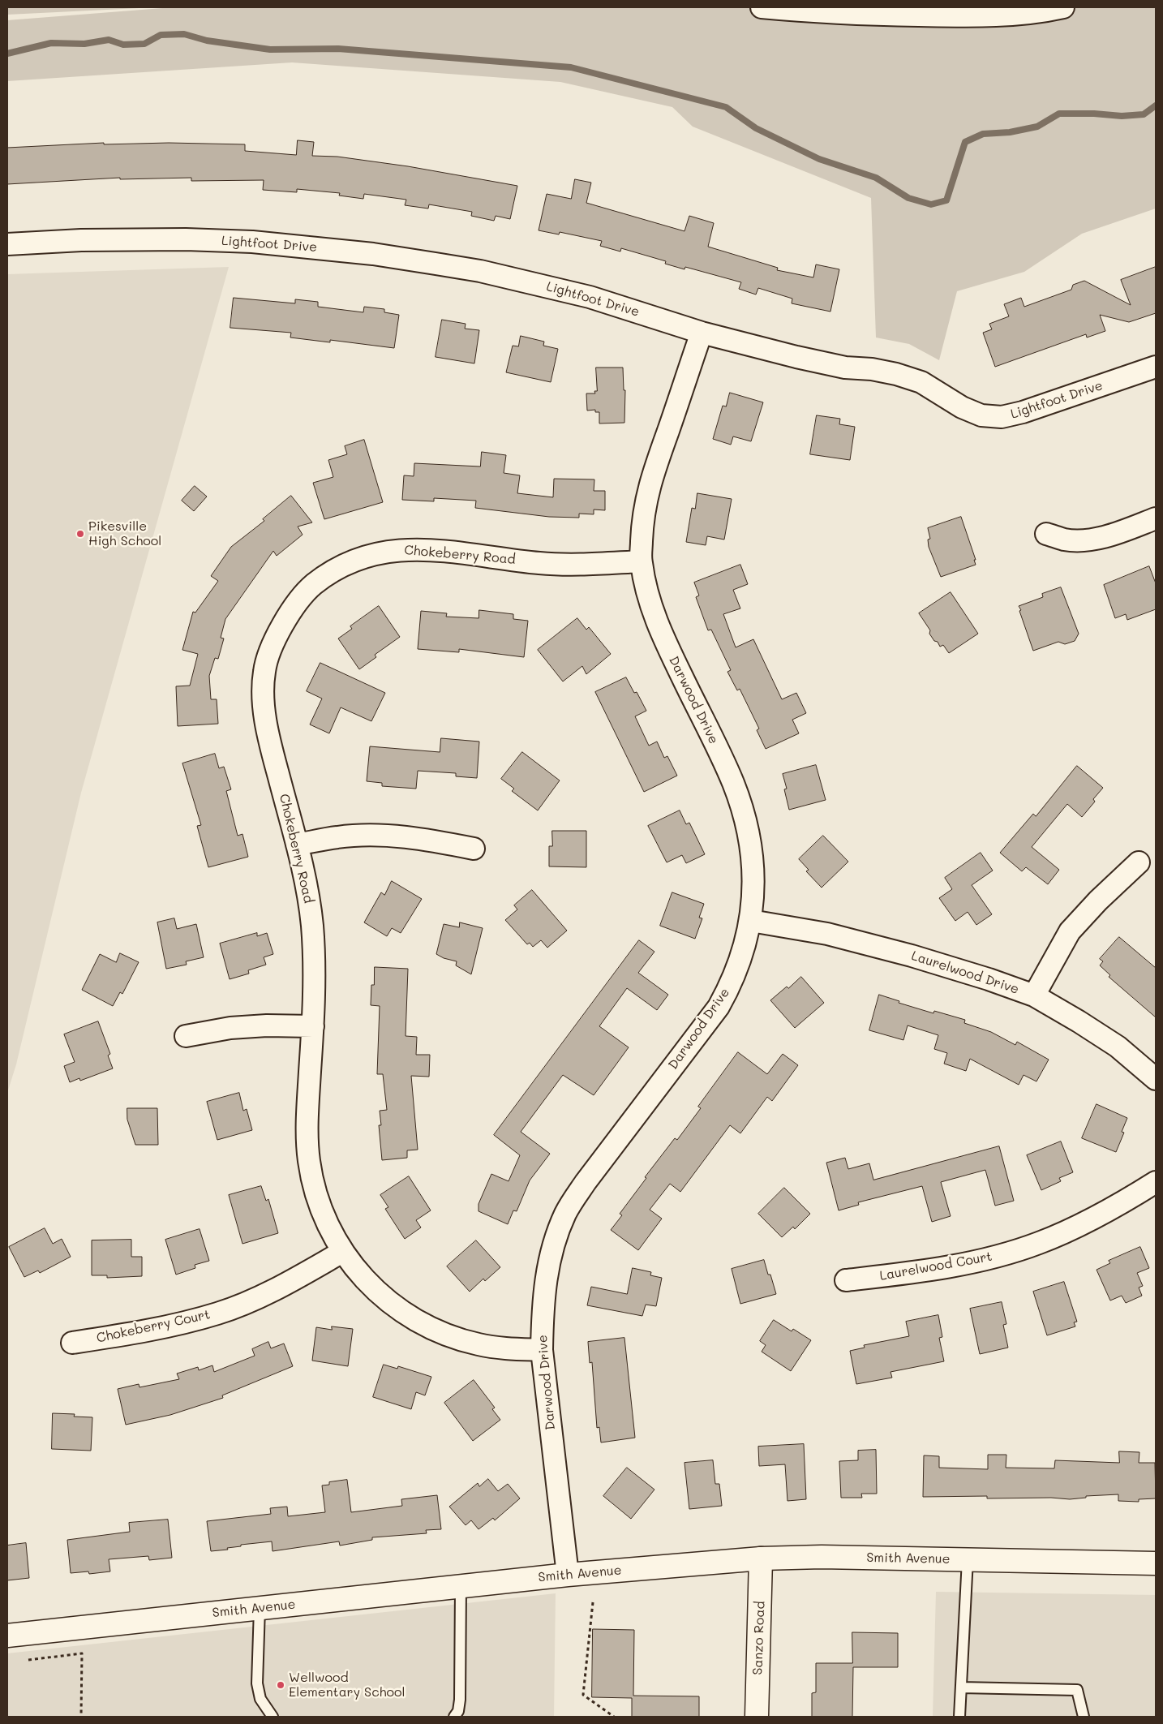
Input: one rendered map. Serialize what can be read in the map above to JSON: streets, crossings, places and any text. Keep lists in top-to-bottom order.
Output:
{
  "streets": {
    "main road": ["Smith Avenue", "Sanzo Road"],
    "street": [
      "Lightfoot Drive",
      "Chokeberry Road",
      "Darwood Drive",
      "Laurelwood Drive",
      "Laurelwood Court",
      "Chokeberry Court"
    ]
  },
  "crossings": [
    ["Lightfoot Drive", "Darwood Drive"],
    ["Chokeberry Road", "Darwood Drive"],
    ["Chokeberry Road", "Chokeberry Court"],
    ["Darwood Drive", "Laurelwood Drive"],
    ["Darwood Drive", "Smith Avenue"],
    ["Smith Avenue", "Sanzo Road"]
  ],
  "places": ["Pikesville High School", "Wellwood Elementary School"]
}
